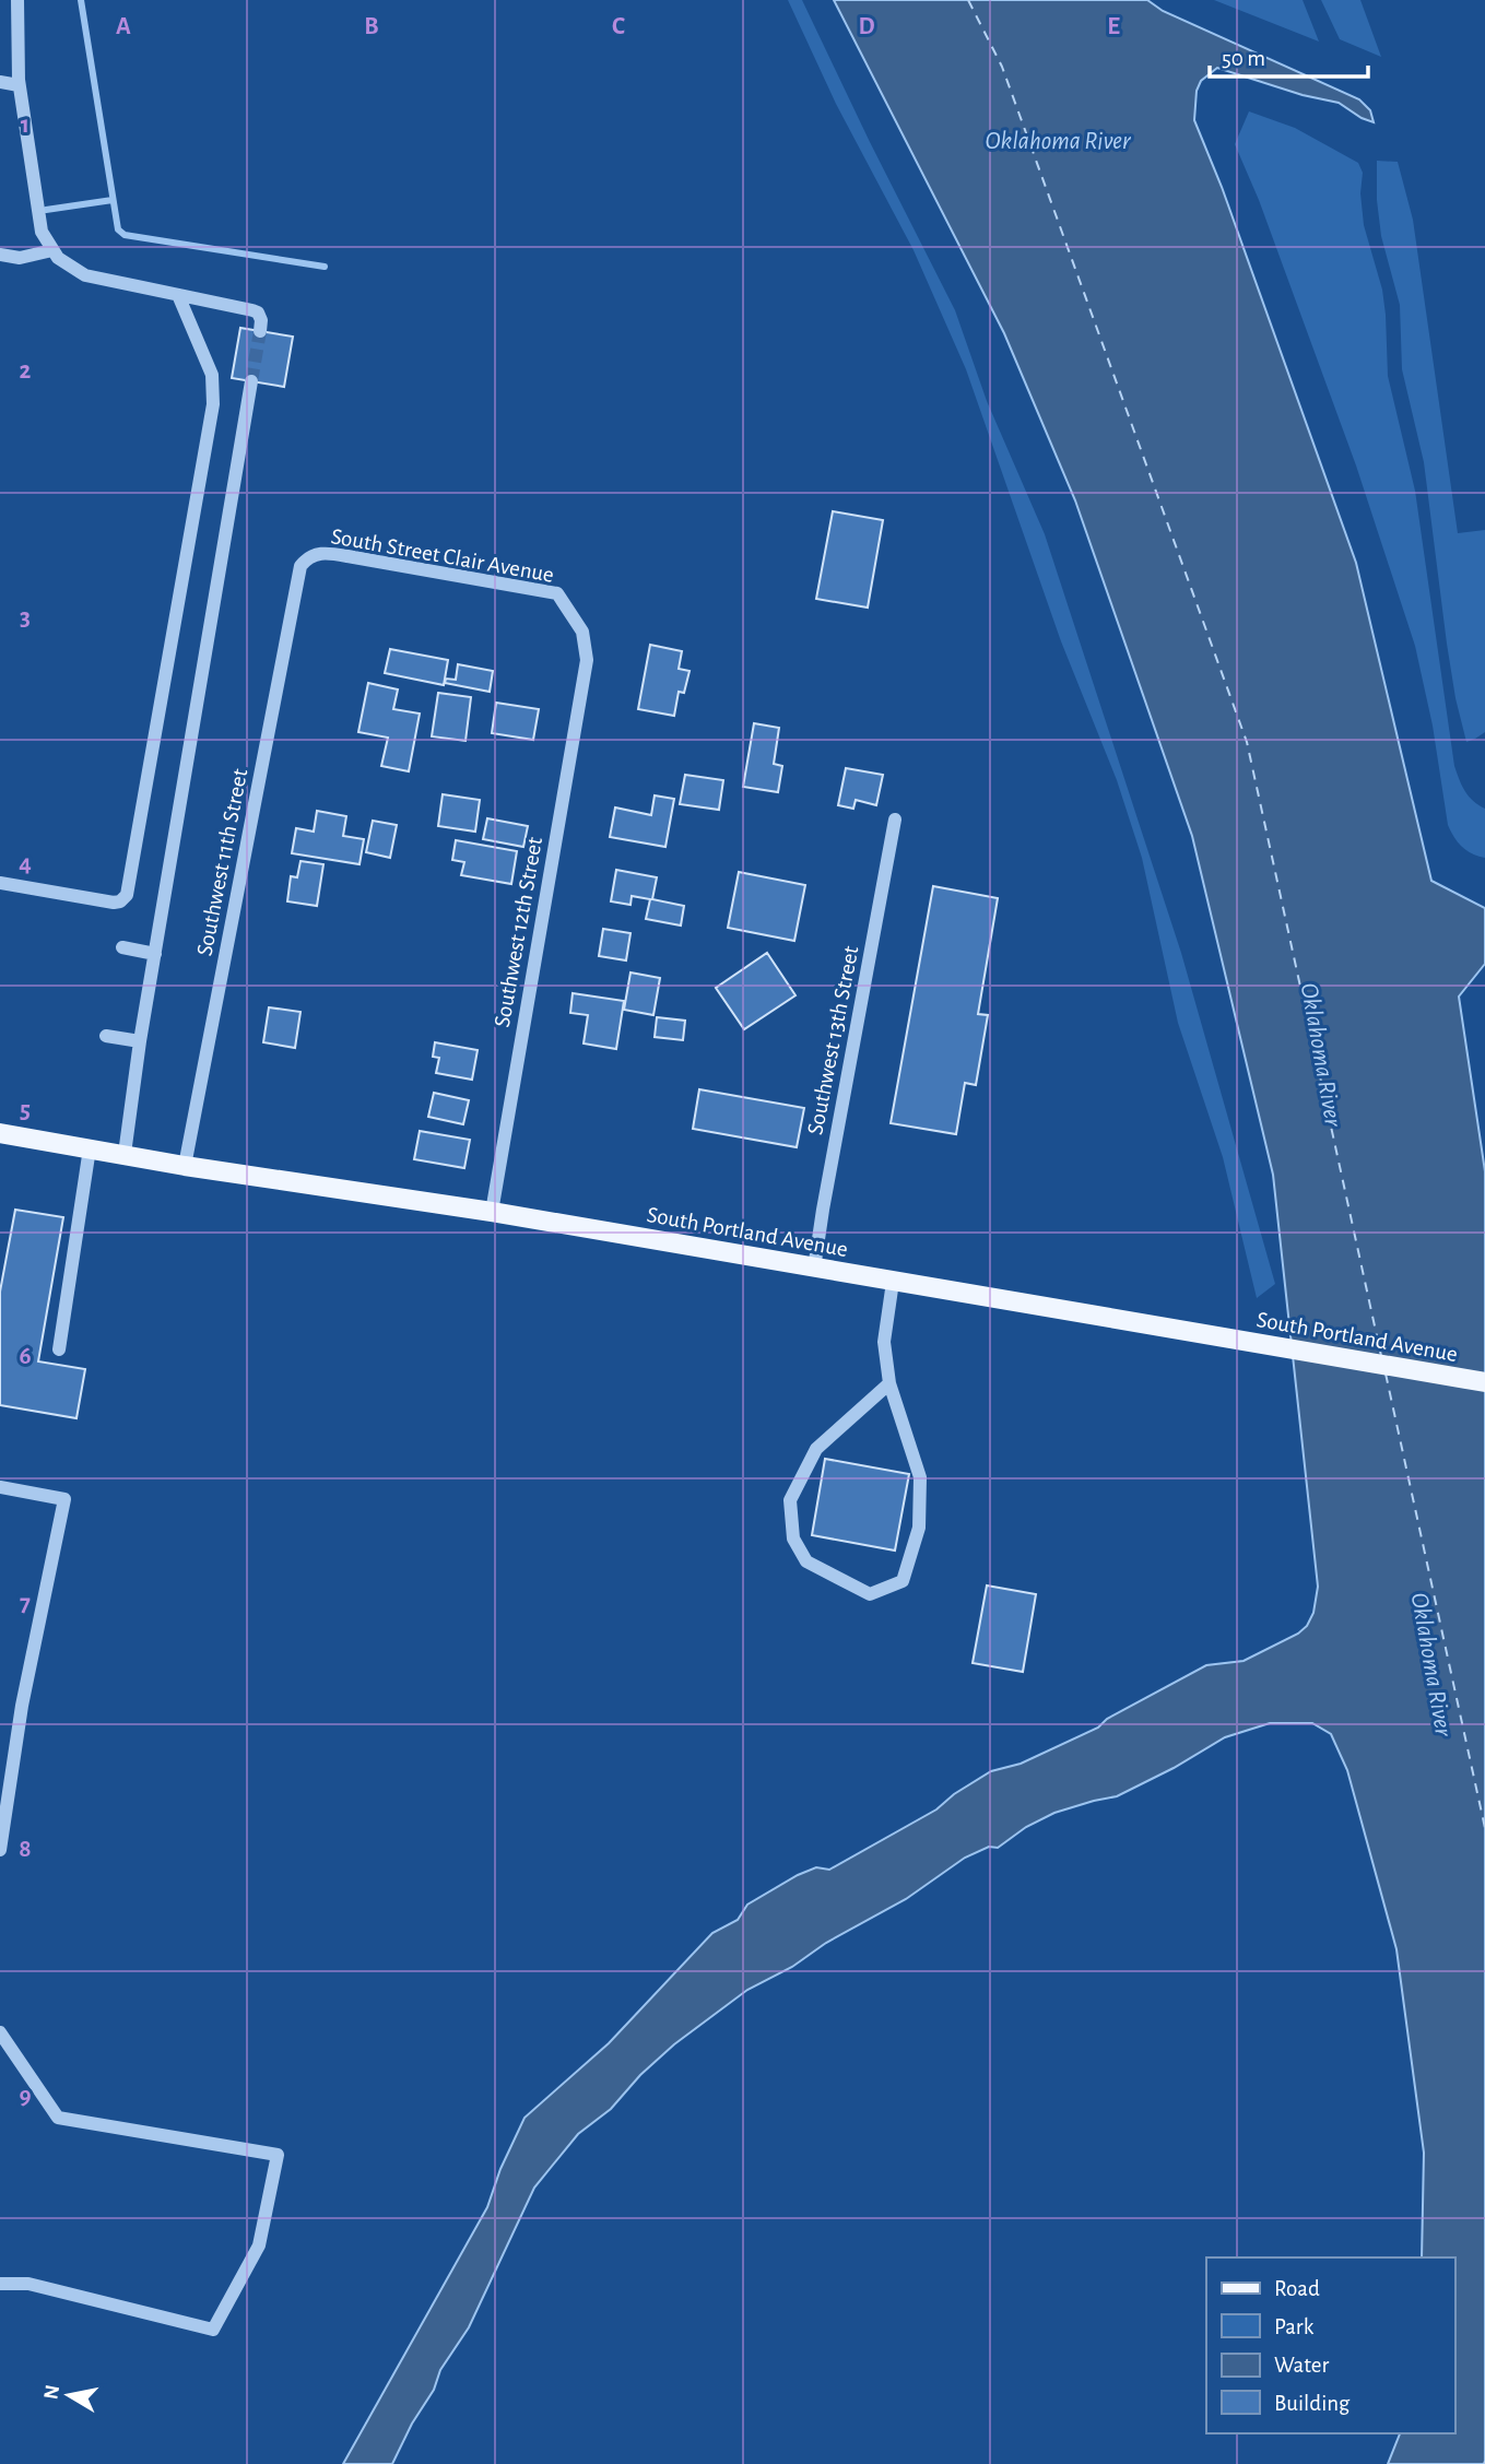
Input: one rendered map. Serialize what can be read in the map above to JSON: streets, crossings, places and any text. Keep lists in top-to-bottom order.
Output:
{
  "streets": {
    "main road": ["South Portland Avenue"],
    "street": [
      "South Street Clair Avenue",
      "Southwest 11th Street",
      "Southwest 12th Street",
      "Southwest 13th Street"
    ]
  },
  "crossings": [
    ["South Street Clair Avenue", "Southwest 11th Street"],
    ["South Street Clair Avenue", "Southwest 12th Street"],
    ["Southwest 11th Street", "South Portland Avenue"],
    ["Southwest 12th Street", "South Portland Avenue"],
    ["Southwest 13th Street", "South Portland Avenue"]
  ],
  "water": ["Oklahoma River"],
  "legend": [
    "Road",
    "Park",
    "Water",
    "Building"
  ],
  "scale_bar": "50 m",
  "north": "left",
  "grid": {
    "columns": [
      "A",
      "B",
      "C",
      "D",
      "E"
    ],
    "rows": [
      "1",
      "2",
      "3",
      "4",
      "5",
      "6",
      "7",
      "8",
      "9"
    ]
  }
}
